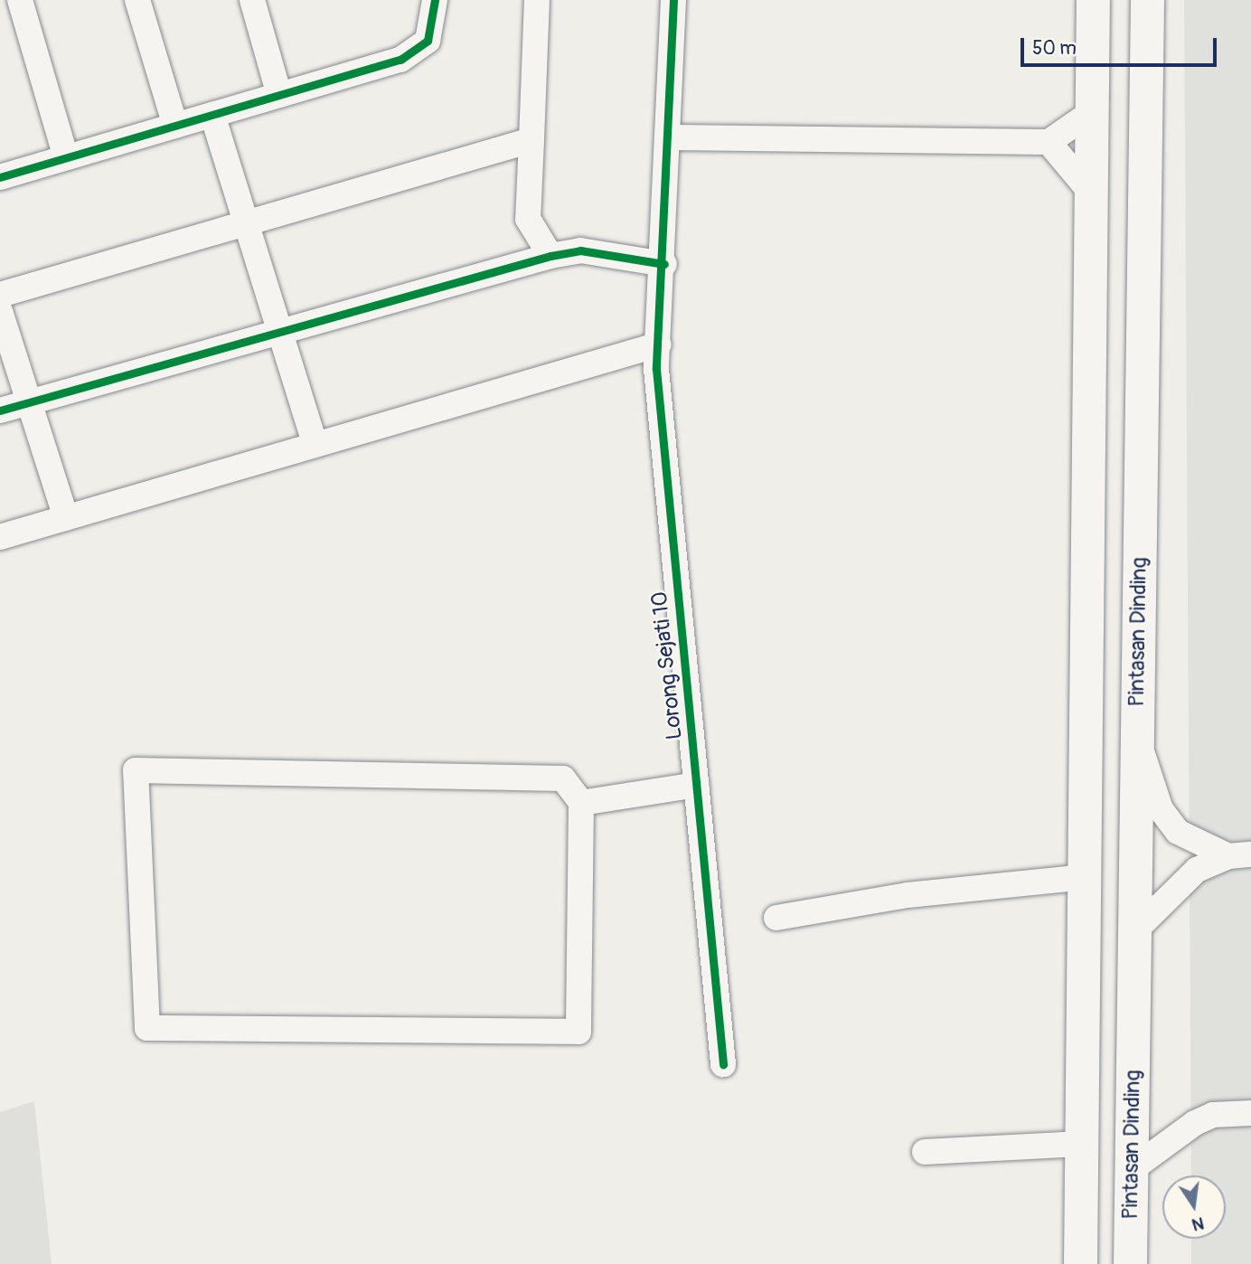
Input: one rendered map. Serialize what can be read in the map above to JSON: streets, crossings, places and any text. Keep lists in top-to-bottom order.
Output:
{
  "streets": {
    "main road": ["Pintasan Dinding"],
    "street": ["Lorong Sejati 10"]
  },
  "scale_bar": "50 m",
  "north": "bottom"
}
